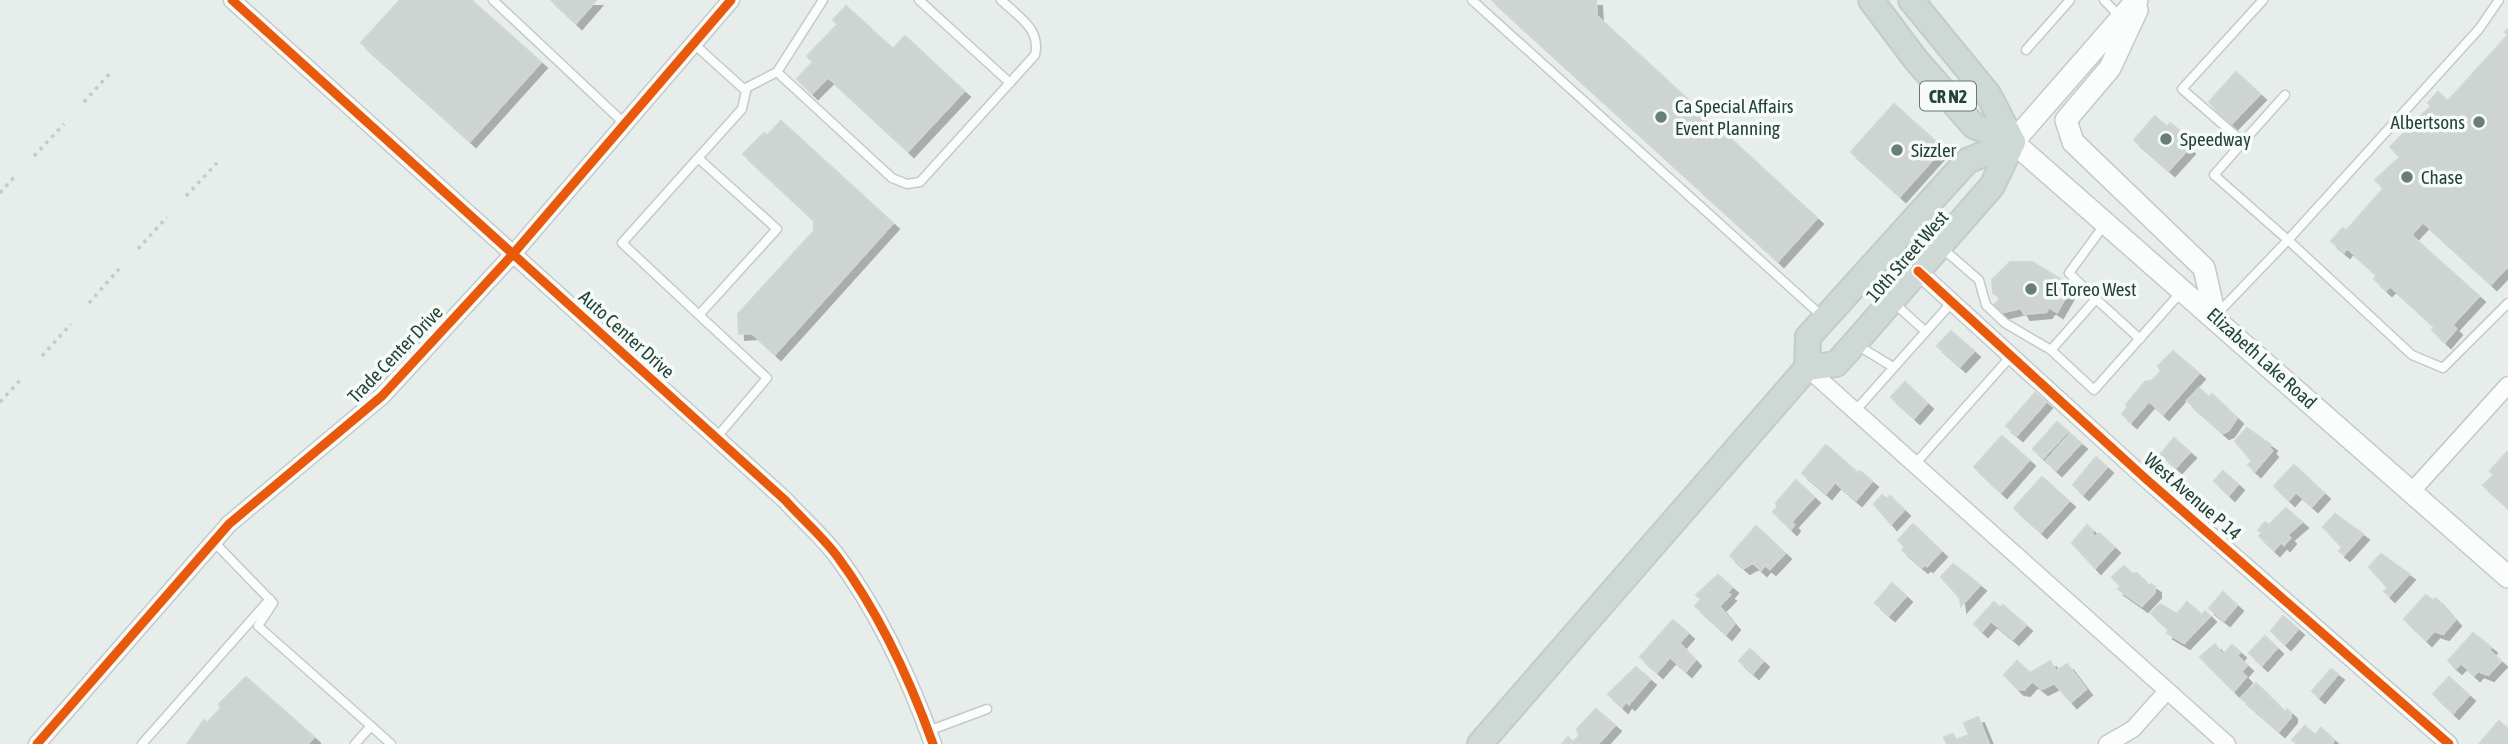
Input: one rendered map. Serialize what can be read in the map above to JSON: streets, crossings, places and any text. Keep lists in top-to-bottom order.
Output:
{
  "streets": {
    "main road": ["CR N2", "10th Street West", "Elizabeth Lake Road"],
    "street": ["Auto Center Drive", "Trade Center Drive", "West Avenue P 14"]
  },
  "crossings": [
    ["CR N2", "10th Street West"],
    ["CR N2", "Elizabeth Lake Road"],
    ["10th Street West", "Elizabeth Lake Road"],
    ["10th Street West", "West Avenue P 14"],
    ["Auto Center Drive", "Trade Center Drive"]
  ],
  "places": [
    "Ca Special Affairs Event Planning",
    "Albertsons",
    "Speedway",
    "Sizzler",
    "Chase",
    "El Toreo West"
  ]
}
